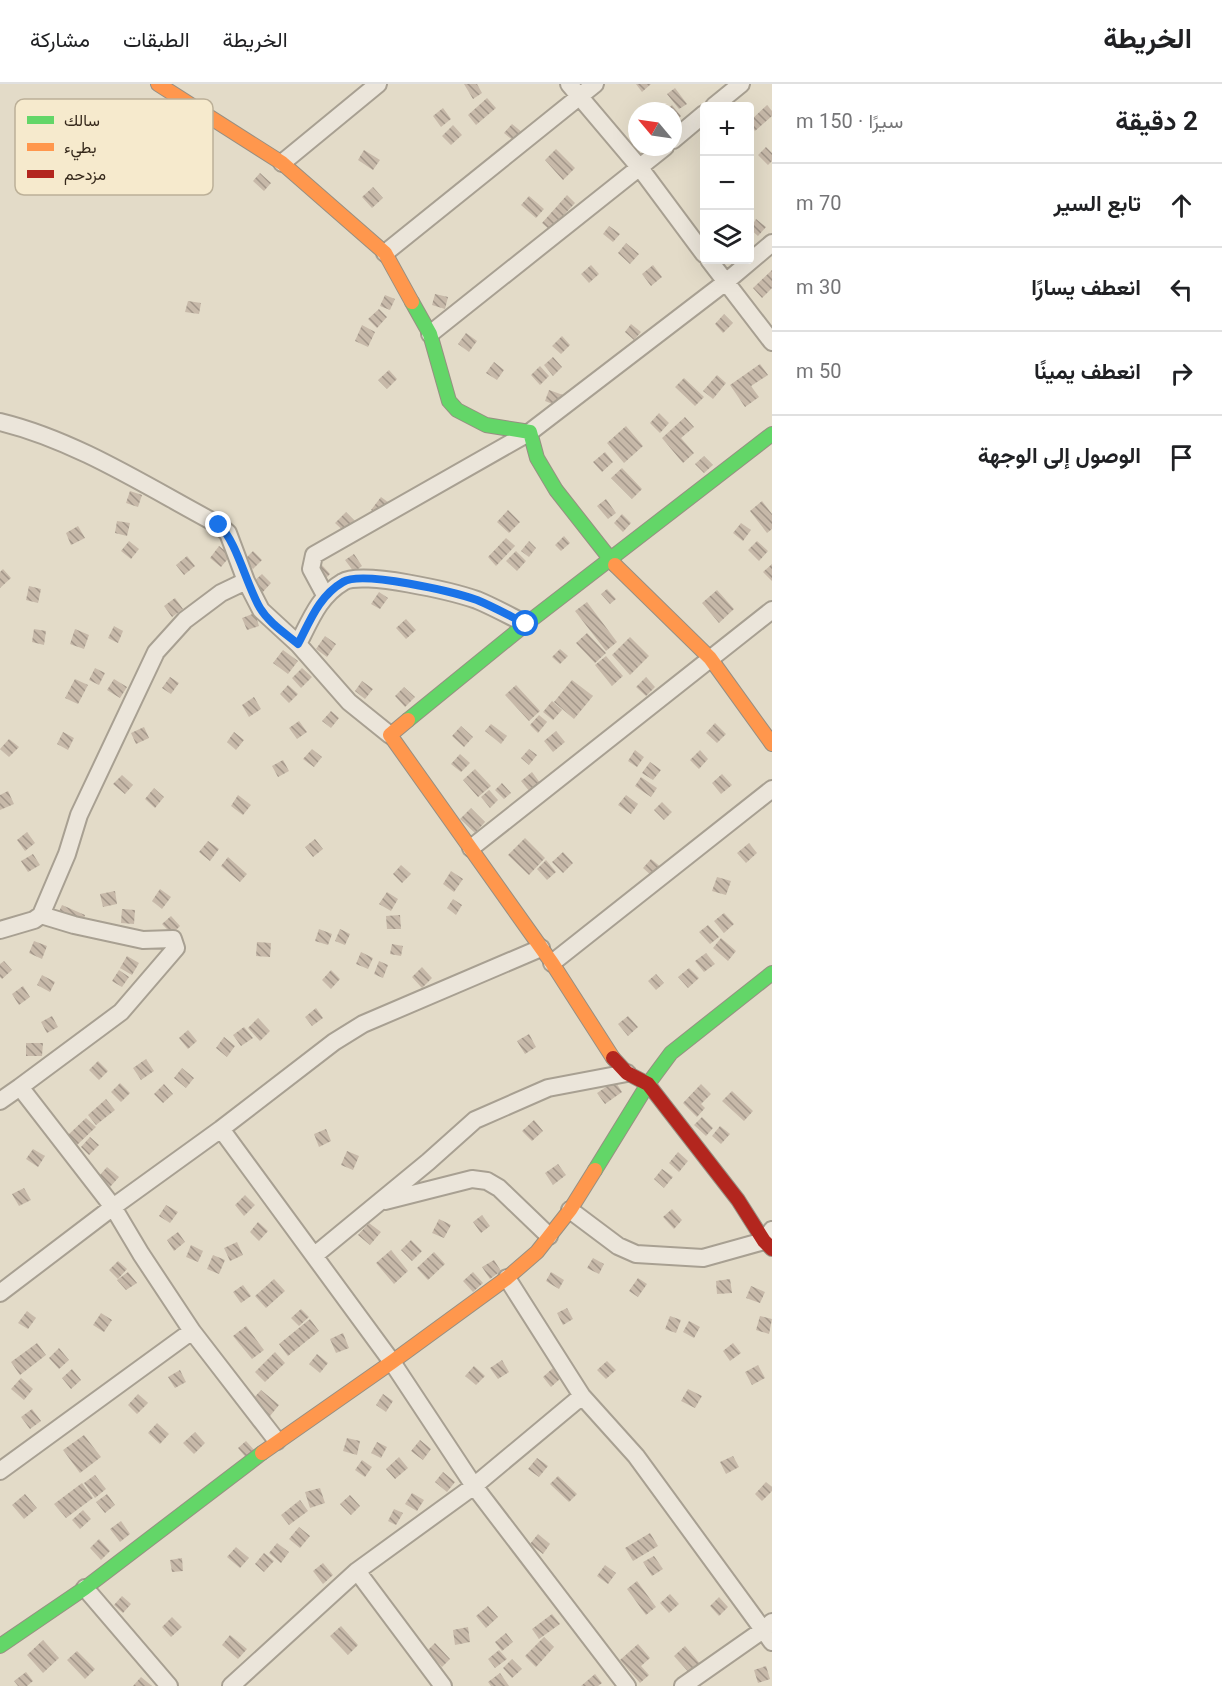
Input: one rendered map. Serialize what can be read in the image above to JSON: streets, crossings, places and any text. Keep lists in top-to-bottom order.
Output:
{
  "legend": ["سالك", "بطيء", "مزدحم"],
  "north": "top left",
  "page": {
    "header": "الخريطة",
    "nav": ["الخريطة", "الطبقات", "مشاركة"],
    "heading": ["2 دقيقة", "سيرًا · 150 m"],
    "map_buttons": ["+", "−"],
    "list": [
      ["تابع السير", "70 m"],
      ["انعطف يسارًا", "30 m"],
      ["انعطف يمينًا", "50 m"],
      "الوصول إلى الوجهة"
    ]
  }
}
